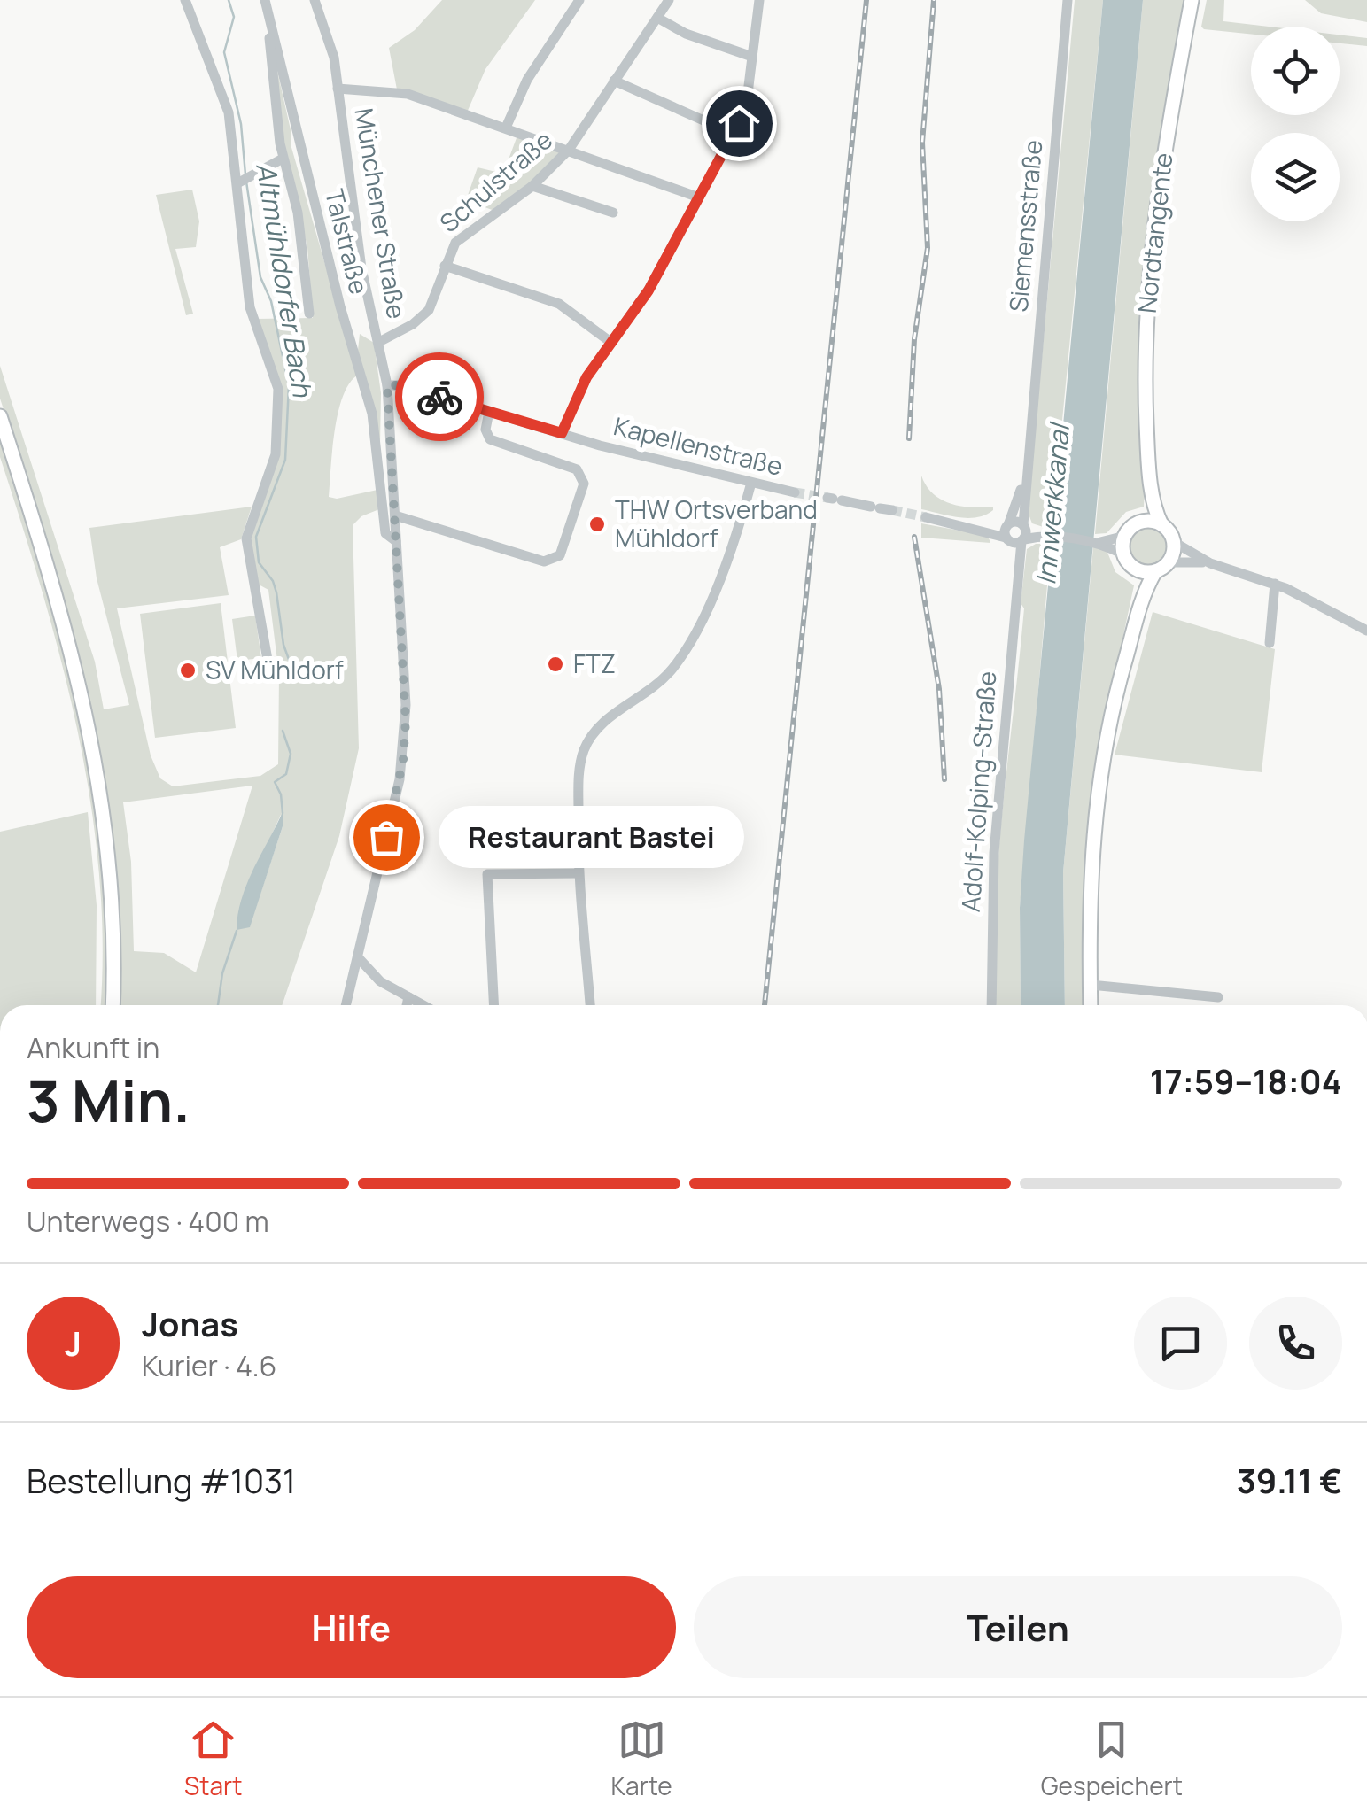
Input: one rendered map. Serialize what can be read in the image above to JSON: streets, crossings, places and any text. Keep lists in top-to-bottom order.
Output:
{
  "streets": {
    "main road": ["Nordtangente"],
    "street": [
      "Schulstraße",
      "Münchener Straße",
      "Siemensstraße",
      "Talstraße",
      "Kapellenstraße",
      "Adolf-Kolping-Straße"
    ]
  },
  "crossings": [
    ["Schulstraße", "Münchener Straße"],
    ["Münchener Straße", "Talstraße"],
    ["Münchener Straße", "Kapellenstraße"],
    ["Siemensstraße", "Adolf-Kolping-Straße"]
  ],
  "water": ["Altmühldorfer Bach", "Innwerkkanal"],
  "places": [
    "THW Ortsverband Mühldorf",
    "FTZ",
    "SV Mühldorf",
    "Restaurant Bastei"
  ],
  "page": {
    "bubble": "Restaurant Bastei",
    "heading": ["3 Min.", "Ankunft in", "17:59–18:04"],
    "panel": [
      "Jonas",
      "Kurier · 4.6",
      "Bestellung #1031",
      "39.11 €"
    ],
    "bar": "Unterwegs · 400 m",
    "round": "J",
    "buttons": ["Hilfe", "Teilen"],
    "tabs": ["Start", "Karte", "Gespeichert"]
  }
}
